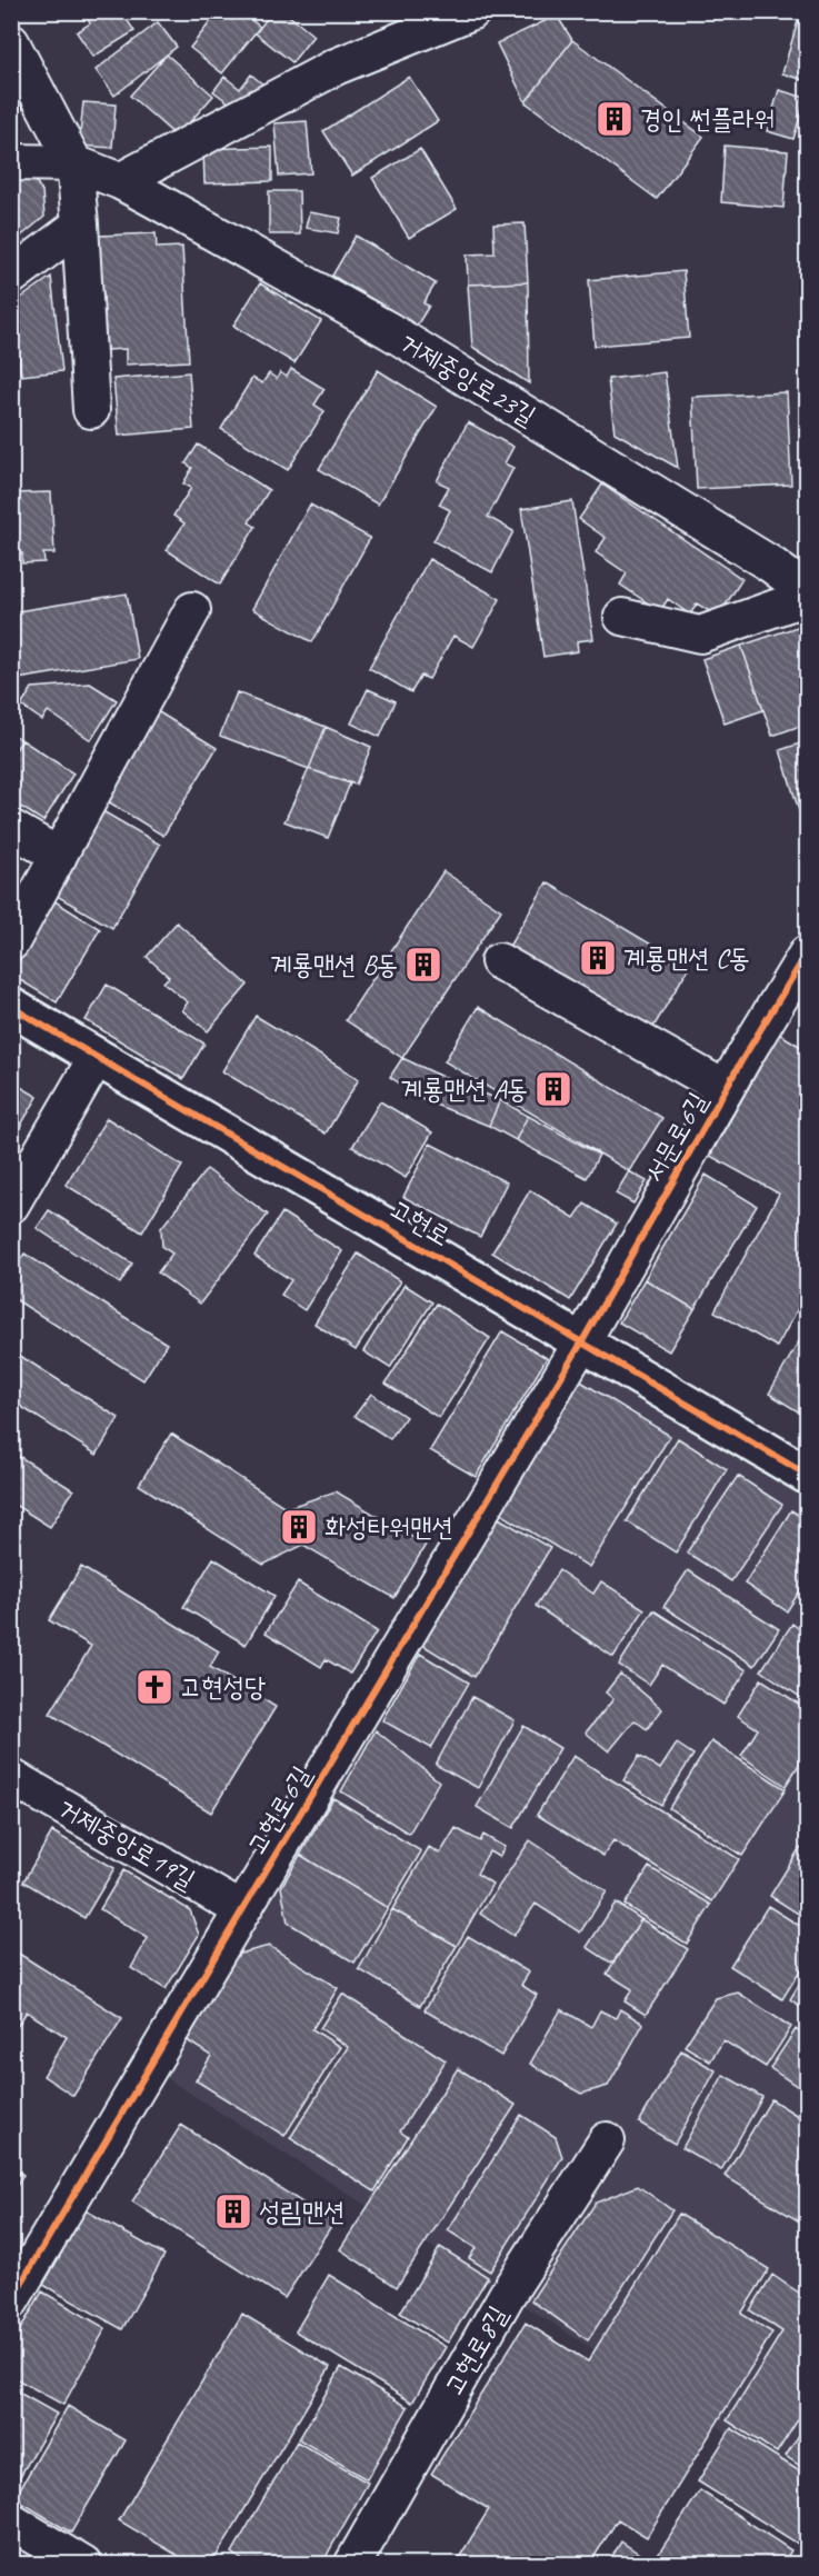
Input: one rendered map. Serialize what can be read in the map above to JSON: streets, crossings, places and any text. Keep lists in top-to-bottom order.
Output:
{
  "streets": {
    "street": [
      "거제중앙로23길",
      "서문로6길",
      "고현로",
      "고현로6길",
      "거제중앙로19길",
      "고현로8길"
    ]
  },
  "crossings": [
    ["서문로6길", "고현로"],
    ["서문로6길", "고현로6길"],
    ["고현로", "고현로6길"],
    ["고현로6길", "거제중앙로19길"]
  ],
  "places": {
    "building": [
      "경인 썬플라워",
      "계룡맨션 C동",
      "계룡맨션 B동",
      "계룡맨션 A동",
      "화성타워맨션",
      "성림맨션"
    ],
    "church": ["고현성당"]
  }
}
